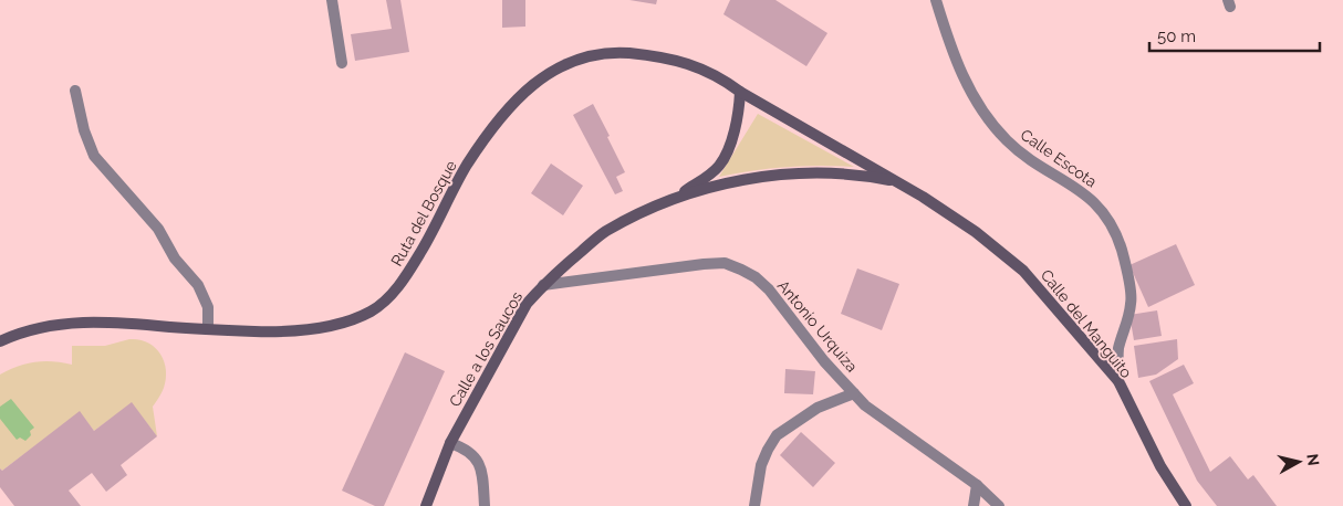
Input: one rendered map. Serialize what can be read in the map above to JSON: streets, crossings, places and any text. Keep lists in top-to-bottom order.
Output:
{
  "streets": {
    "main road": ["Ruta del Bosque", "Calle del Manguito", "Calle a los Saucos"],
    "street": ["Calle Escota", "Antonio Urquiza"]
  },
  "crossings": [
    ["Calle Escota", "Calle del Manguito"],
    ["Ruta del Bosque", "Calle del Manguito"],
    ["Ruta del Bosque", "Calle a los Saucos"],
    ["Calle del Manguito", "Calle a los Saucos"],
    ["Antonio Urquiza", "Calle a los Saucos"]
  ],
  "scale_bar": "50 m",
  "north": "right"
}
